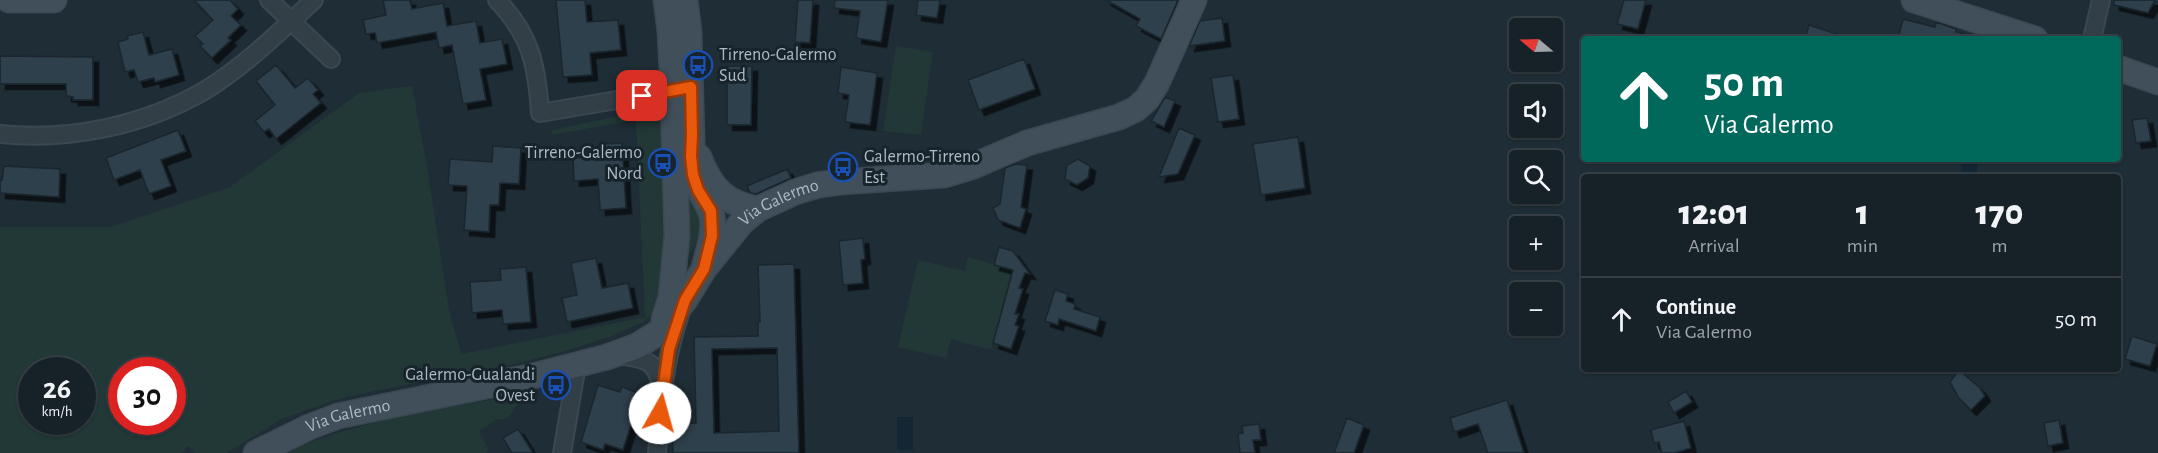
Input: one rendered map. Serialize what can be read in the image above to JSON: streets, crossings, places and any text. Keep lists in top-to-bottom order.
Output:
{
  "streets": {
    "main road": ["Via Galermo"]
  },
  "places": {
    "bus stop": [
      "Tirreno-Galermo Sud",
      "Tirreno-Galermo Nord",
      "Galermo-Tirreno Est",
      "Galermo-Gualandi Ovest"
    ]
  },
  "north": "left",
  "page": {
    "map_buttons": ["+", "−"],
    "turn": ["50 m", "Via Galermo"],
    "eta": [
      "12:01",
      "Arrival",
      "1",
      "min",
      "170",
      "m"
    ],
    "list": [
      {
        "name": "Continue",
        "note": "Via Galermo",
        "value": "50 m"
      }
    ],
    "speed": "26 km/h",
    "limit": "30"
  }
}
